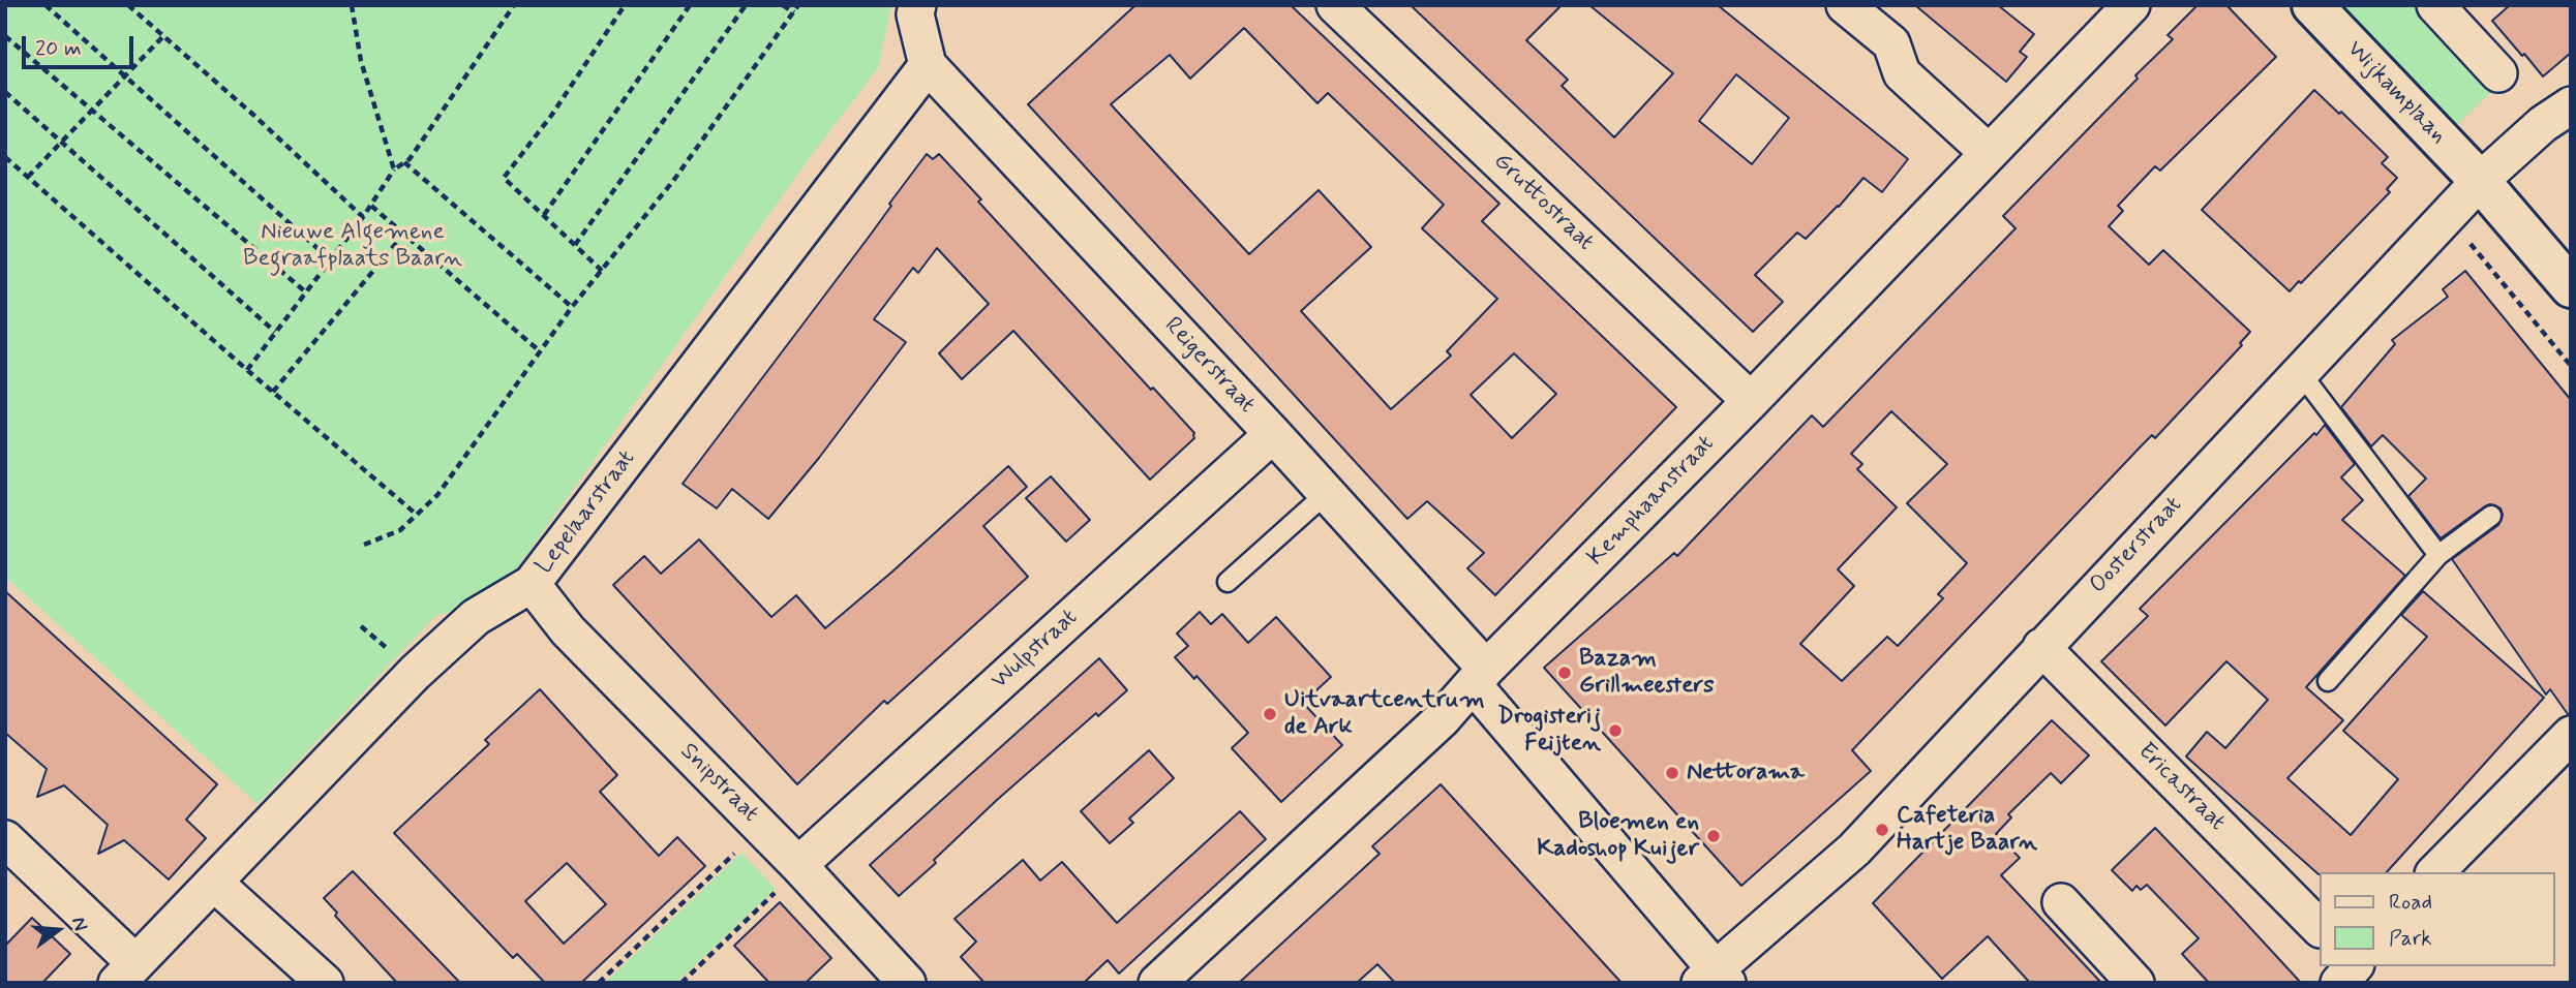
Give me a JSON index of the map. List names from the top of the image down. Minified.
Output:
{"streets":{"street":["Wijkamplaan","Gruttostraat","Reigerstraat","Kemphaanstraat","Lepelaarstraat","Oosterstraat","Wulpstraat","Snipstraat","Ericastraat"]},"crossings":[["Wijkamplaan","Oosterstraat"],["Gruttostraat","Kemphaanstraat"],["Reigerstraat","Kemphaanstraat"],["Reigerstraat","Lepelaarstraat"],["Reigerstraat","Oosterstraat"],["Reigerstraat","Wulpstraat"],["Lepelaarstraat","Snipstraat"],["Oosterstraat","Ericastraat"],["Wulpstraat","Snipstraat"]],"parks":["Nieuwe Algemene Begraafplaats Baarn"],"places":["Bazam Grillmeesters","Uitvaartcentrum de Ark","Drogisterij Feijten","Nettorama","Cafeteria Hartje Baarn","Bloemen en Kadoshop Kuijer"],"legend":["Road","Park"],"scale_bar":"20 m","north":"right"}
